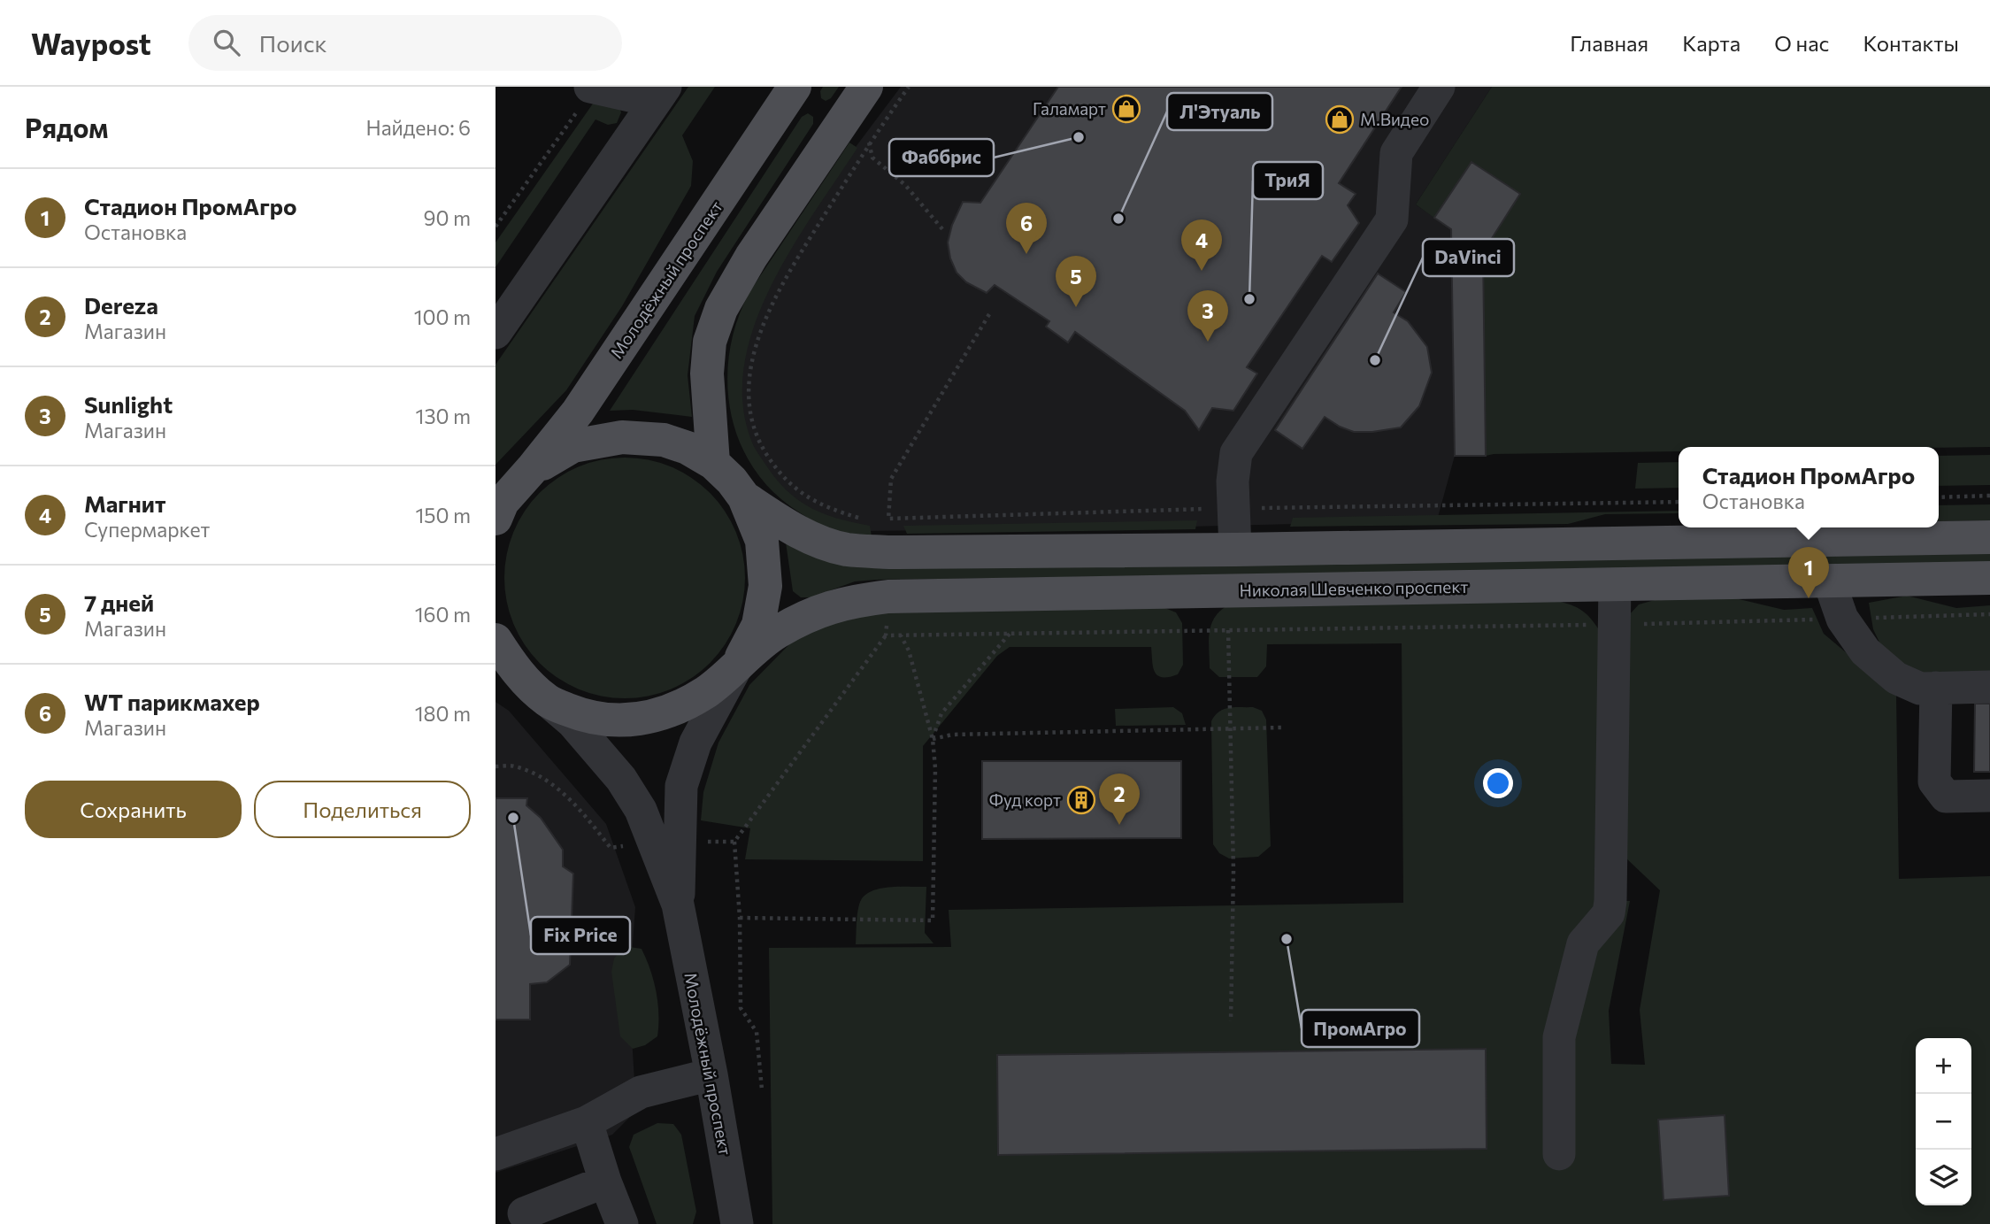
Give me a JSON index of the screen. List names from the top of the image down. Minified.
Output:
{"streets":{"main road":["Молодёжный проспект","Николая Шевченко проспект"]},"crossings":[["Молодёжный проспект","Николая Шевченко проспект"]],"places":{"shop":["Галамарт","М.Видео"],"other":["Фаббрис","Л'Этуаль","ТриЯ","DaVinci","Fix Price","ПромАгро"],"building":["Фуд корт"]},"page":{"header":"Waypost","search":"Поиск","nav":["Главная","Карта","О нас","Контакты"],"heading":["Рядом","Найдено: 6"],"list":[{"mark":"1","name":"Стадион ПромАгро","note":"Остановка","value":"90 m"},{"mark":"2","name":"Dereza","note":"Магазин","value":"100 m"},{"mark":"3","name":"Sunlight","note":"Магазин","value":"130 m"},{"mark":"4","name":"Магнит","note":"Супермаркет","value":"150 m"},{"mark":"5","name":"7 дней","note":"Магазин","value":"160 m"},{"mark":"6","name":"WT парикмахер","note":"Магазин","value":"180 m"}],"pins":["6","4","5","3","1","2"],"popup":["Стадион ПромАгро","Остановка"],"buttons":["Сохранить","Поделиться"],"map_buttons":["+","−"]}}
